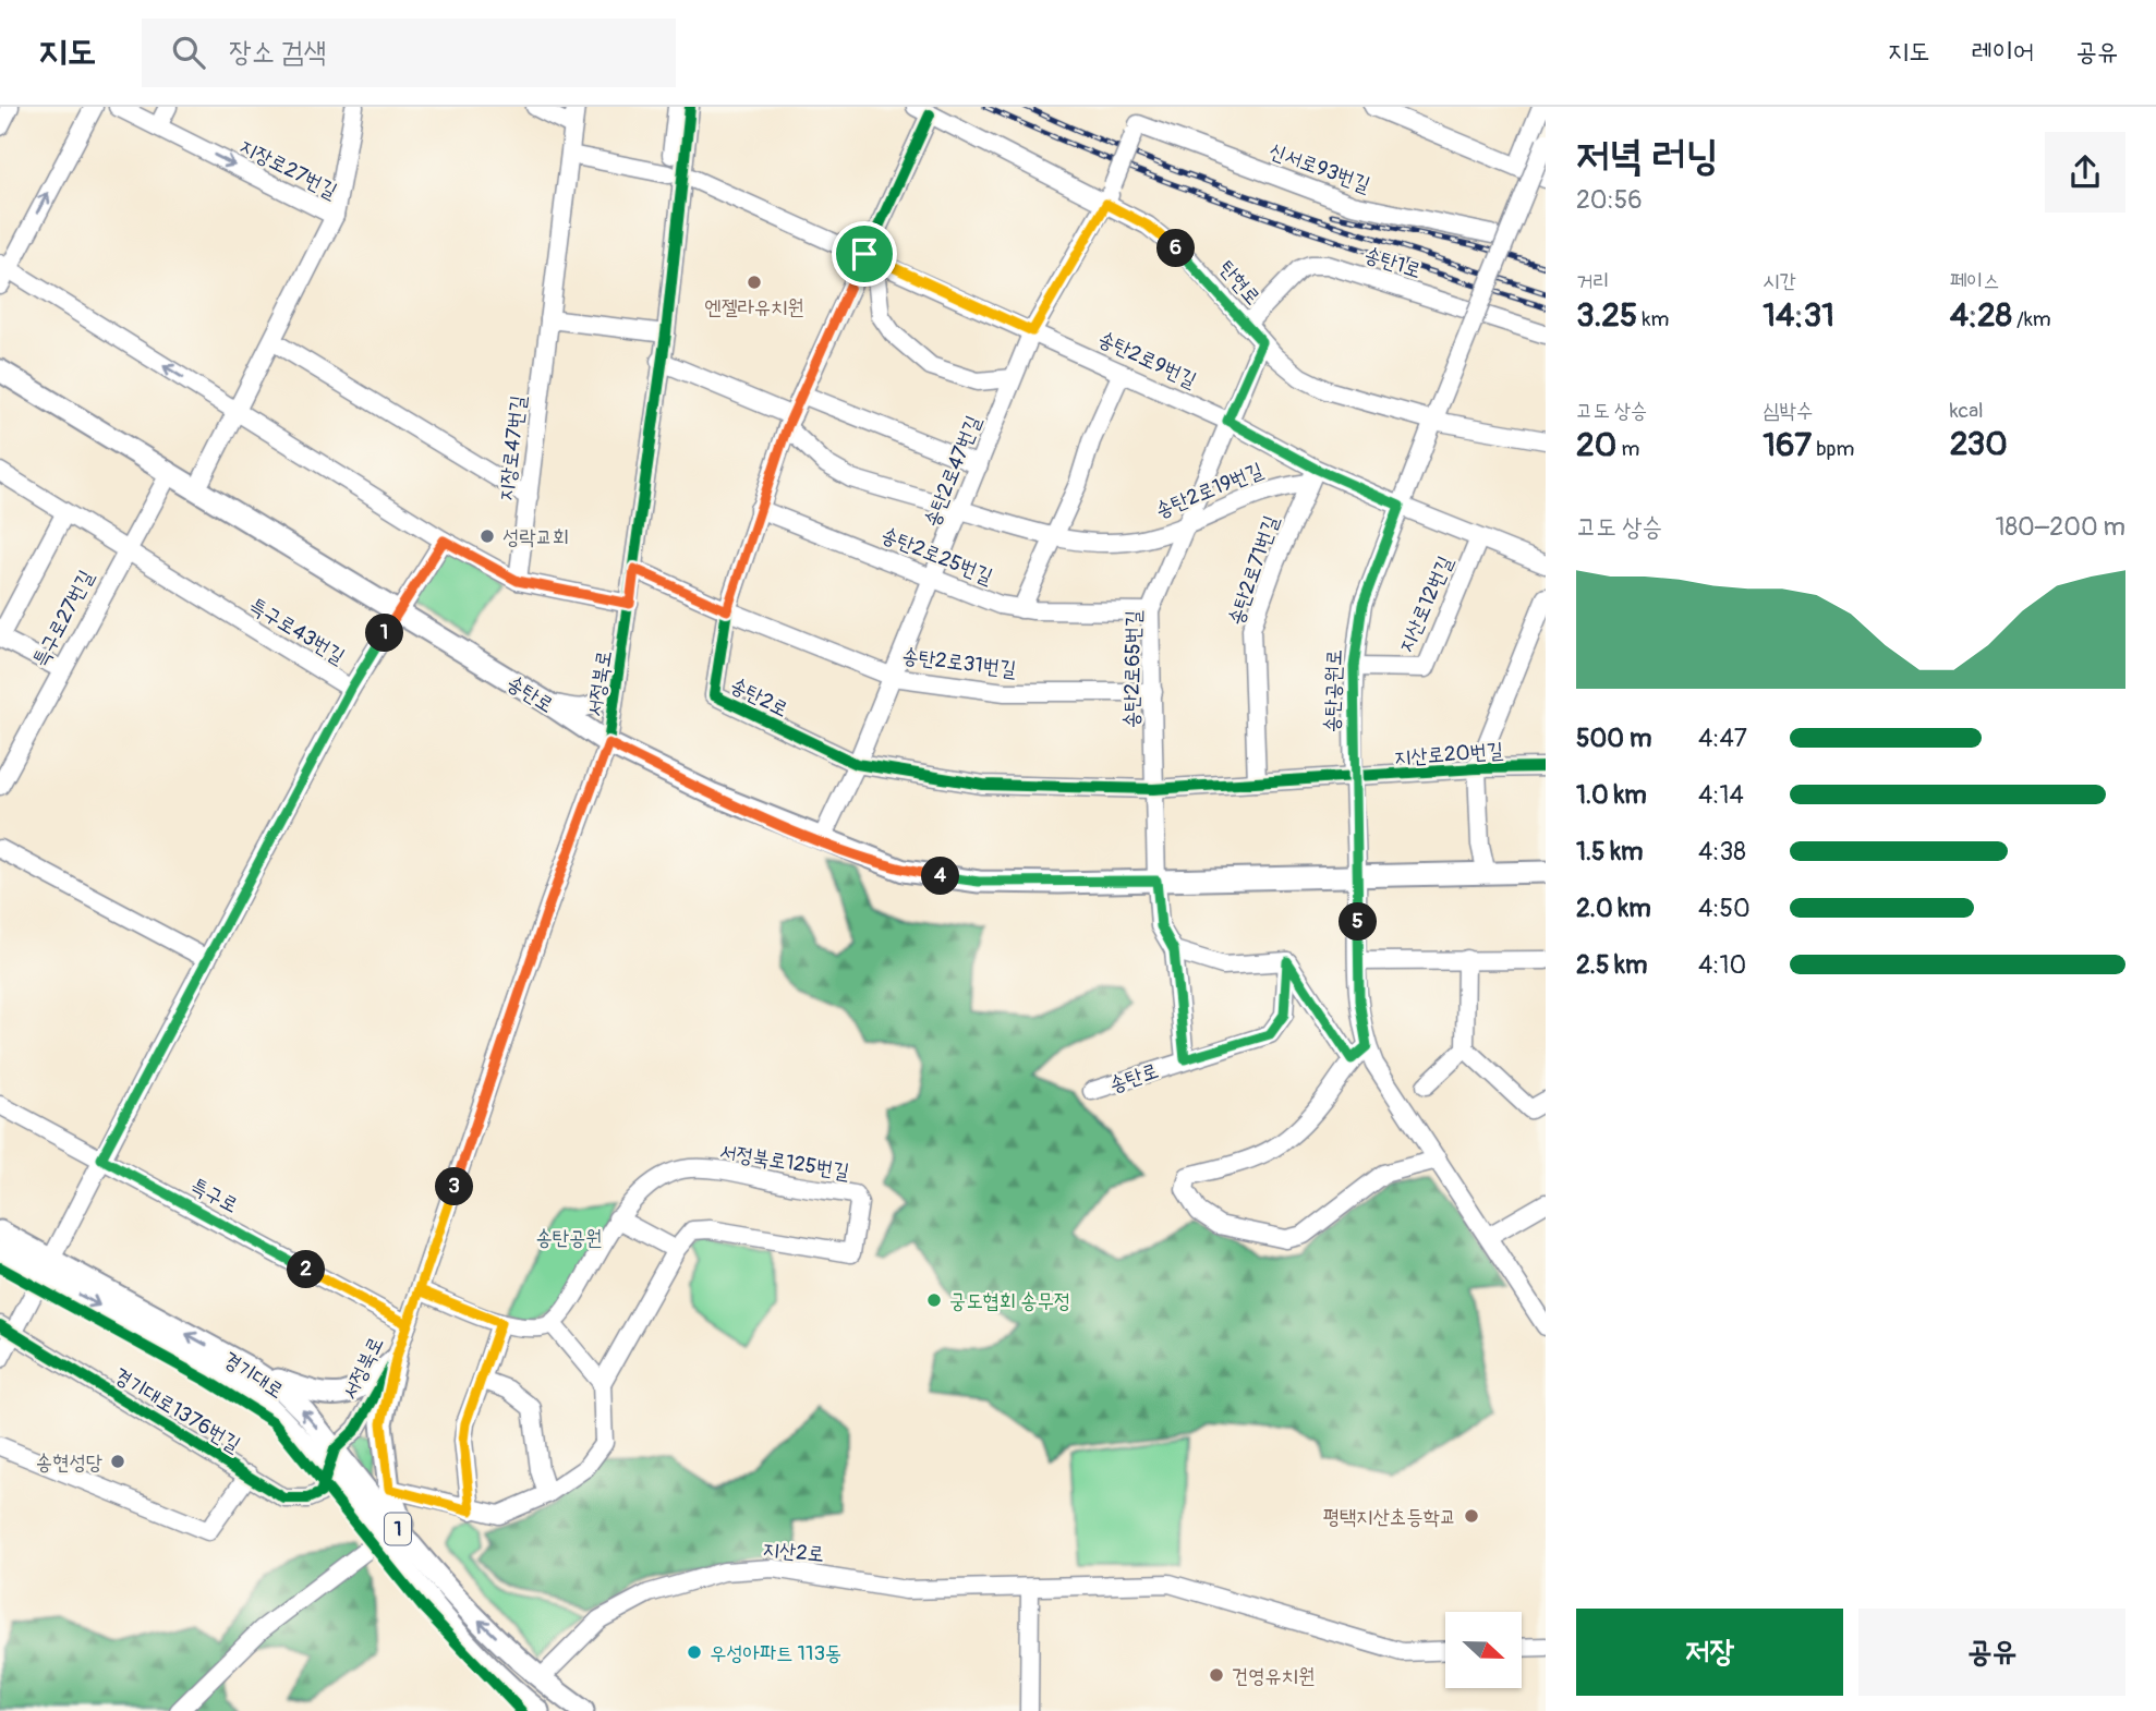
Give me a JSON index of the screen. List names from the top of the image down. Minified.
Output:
{"streets":{"main road":["송탄로","경기대로","1"],"street":["신서로93번길","지장로27번길","송탄1로","탄현로","송탄2로9번길","지장로47번길","송탄2로47번길","송탄2로19번길","송탄2로25번길","송탄2로71번길","지산로12번길","특구로27번길","특구로43번길","송탄2로31번길","송탄2로65번길","서정북로","송탄공원로","송탄2로","지산로20번길","서정북로125번길","특구로","경기대로1376번길","지산2로"]},"crossings":[["신서로93번길","송탄2로47번길"],["지장로27번길","송탄로"],["송탄1로","탄현로"],["탄현로","송탄2로47번길"],["탄현로","송탄2로65번길"],["탄현로","송탄공원로"],["탄현로","송탄2로"],["송탄2로9번길","송탄2로47번길"],["송탄2로9번길","송탄2로19번길"],["송탄2로9번길","송탄2로71번길"],["송탄2로9번길","지산로12번길"],["송탄2로9번길","송탄2로65번길"],["송탄2로9번길","송탄공원로"],["송탄2로9번길","송탄2로"],["송탄2로47번길","송탄2로19번길"],["송탄2로47번길","송탄2로25번길"],["송탄2로47번길","송탄2로31번길"],["송탄2로47번길","송탄2로"],["송탄2로19번길","송탄2로71번길"],["송탄2로19번길","송탄2로65번길"],["송탄2로19번길","송탄2로"],["송탄2로25번길","송탄2로65번길"],["송탄2로25번길","송탄2로"],["송탄2로71번길","송탄2로"],["지산로12번길","송탄공원로"],["특구로27번길","특구로43번길"],["특구로27번길","송탄로"],["특구로43번길","특구로"],["특구로43번길","경기대로"],["특구로43번길","경기대로1376번길"],["송탄2로31번길","송탄2로65번길"],["송탄2로31번길","송탄2로"],["송탄2로65번길","송탄2로"],["서정북로","송탄로"],["서정북로","특구로"],["서정북로","경기대로"],["서정북로","경기대로1376번길"],["송탄공원로","송탄로"],["송탄공원로","송탄2로"],["송탄공원로","지산로20번길"],["송탄2로","지산로20번길"],["경기대로","경기대로1376번길"],["경기대로","지산2로"]],"one_way":["지장로27번길"],"parks":["송탄공원"],"places":["엔젤라유치원","성락교회","궁도협회 송무정","송현성당","평택지산초등학교","우성아파트 113동","건영유치원"],"north":"right","page":{"header":"지도","search":"장소 검색","nav":["지도","레이어","공유"],"heading":["저녁 러닝","20:56"],"pins":["6","1","4","5","3","2"],"stats":[["거리","3.25 km"],["시간","14:31"],["페이스","4:28 /km"],["고도 상승","20 m"],["심박수","167 bpm"],["kcal","230"]],"chart":["고도 상승","180–200 m"],"list":[{"name":"500 m","note":"4:47"},{"name":"1.0 km","note":"4:14"},{"name":"1.5 km","note":"4:38"},{"name":"2.0 km","note":"4:50"},{"name":"2.5 km","note":"4:10"}],"buttons":["저장","공유"]}}
